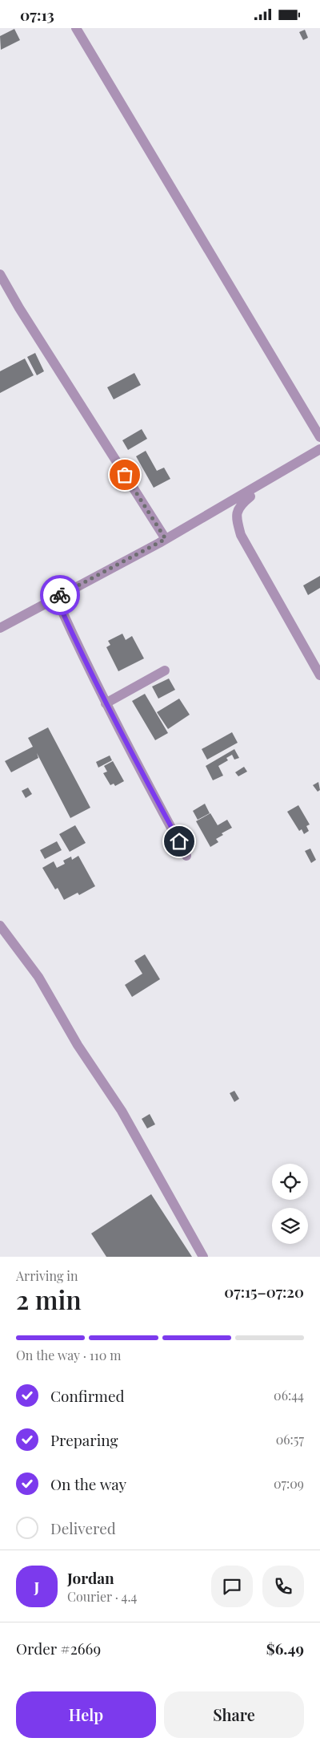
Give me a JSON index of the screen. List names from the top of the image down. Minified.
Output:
{"page":{"status":"07:13","heading":["2 min","Arriving in","07:15–07:20"],"panel":["Jordan","Courier · 4.4","Order #2669","$6.49"],"bar":"On the way · 110 m","list":[["Confirmed","06:44"],["Preparing","06:57"],["On the way","07:09"],"Delivered"],"round":"J","buttons":["Help","Share"]}}
